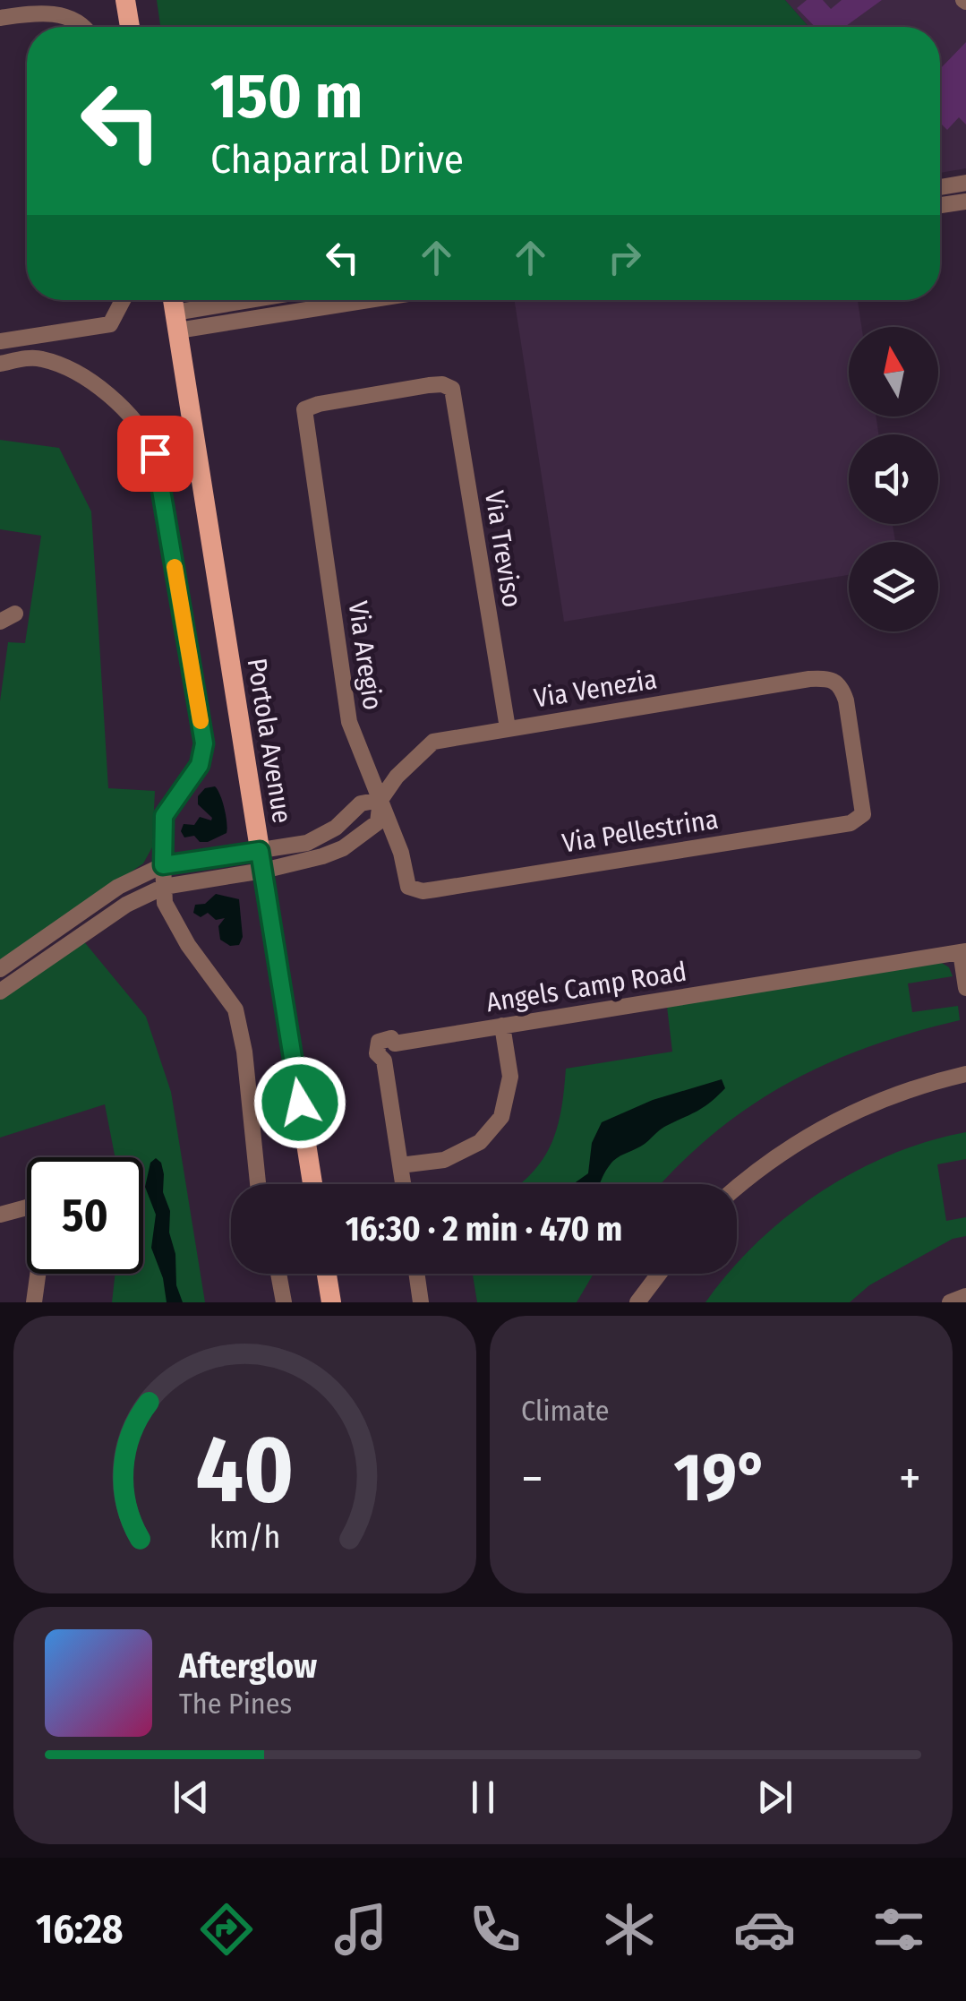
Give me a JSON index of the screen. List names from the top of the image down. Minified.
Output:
{"streets":{"main road":["Portola Avenue"],"street":["Via Treviso","Via Aregio","Via Venezia","Via Pellestrina","Angels Camp Road"]},"crossings":[["Via Treviso","Via Aregio"],["Via Treviso","Via Venezia"],["Via Aregio","Via Venezia"],["Via Aregio","Via Pellestrina"],["Via Venezia","Portola Avenue"],["Via Venezia","Via Pellestrina"]],"north":"top","page":{"turn":["150 m","Chaparral Drive"],"limit":"50","trip":"16:30 · 2 min · 470 m","tile":"Climate","heat":["−","19°","+"],"song":["Afterglow","The Pines"],"tabs":"16:28","gauge":["40","km/h"]}}
